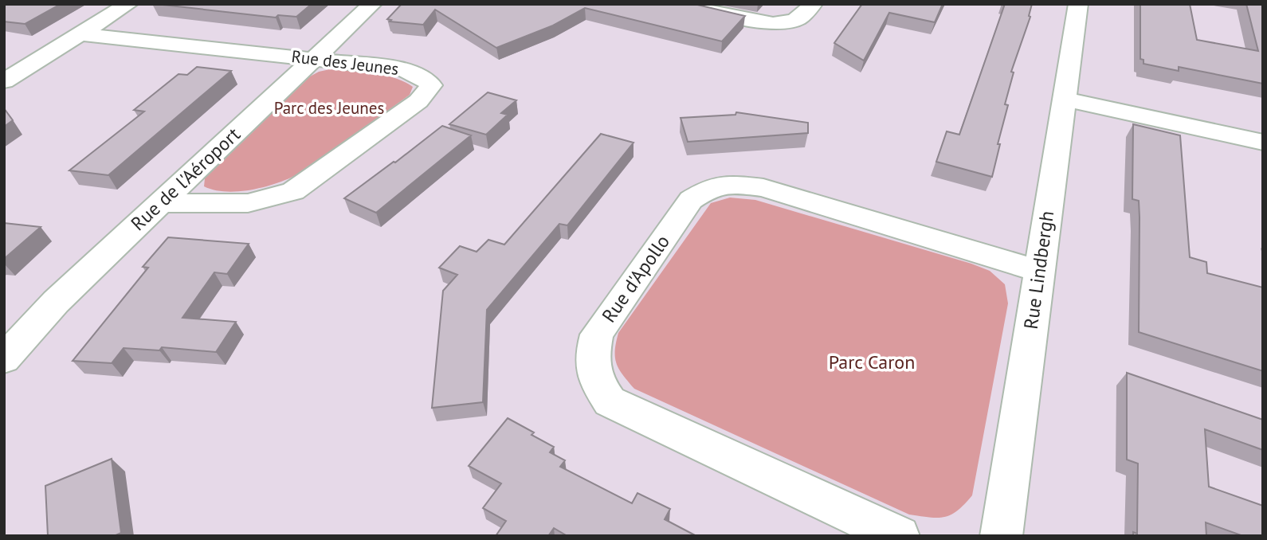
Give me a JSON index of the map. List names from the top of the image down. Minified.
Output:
{"streets":{"street":["Rue des Jeunes","Rue de l'Aéroport","Rue Lindbergh","Rue d'Apollo"]},"crossings":[["Rue des Jeunes","Rue de l'Aéroport"],["Rue Lindbergh","Rue d'Apollo"]],"parks":["Parc des Jeunes","Parc Caron"]}
